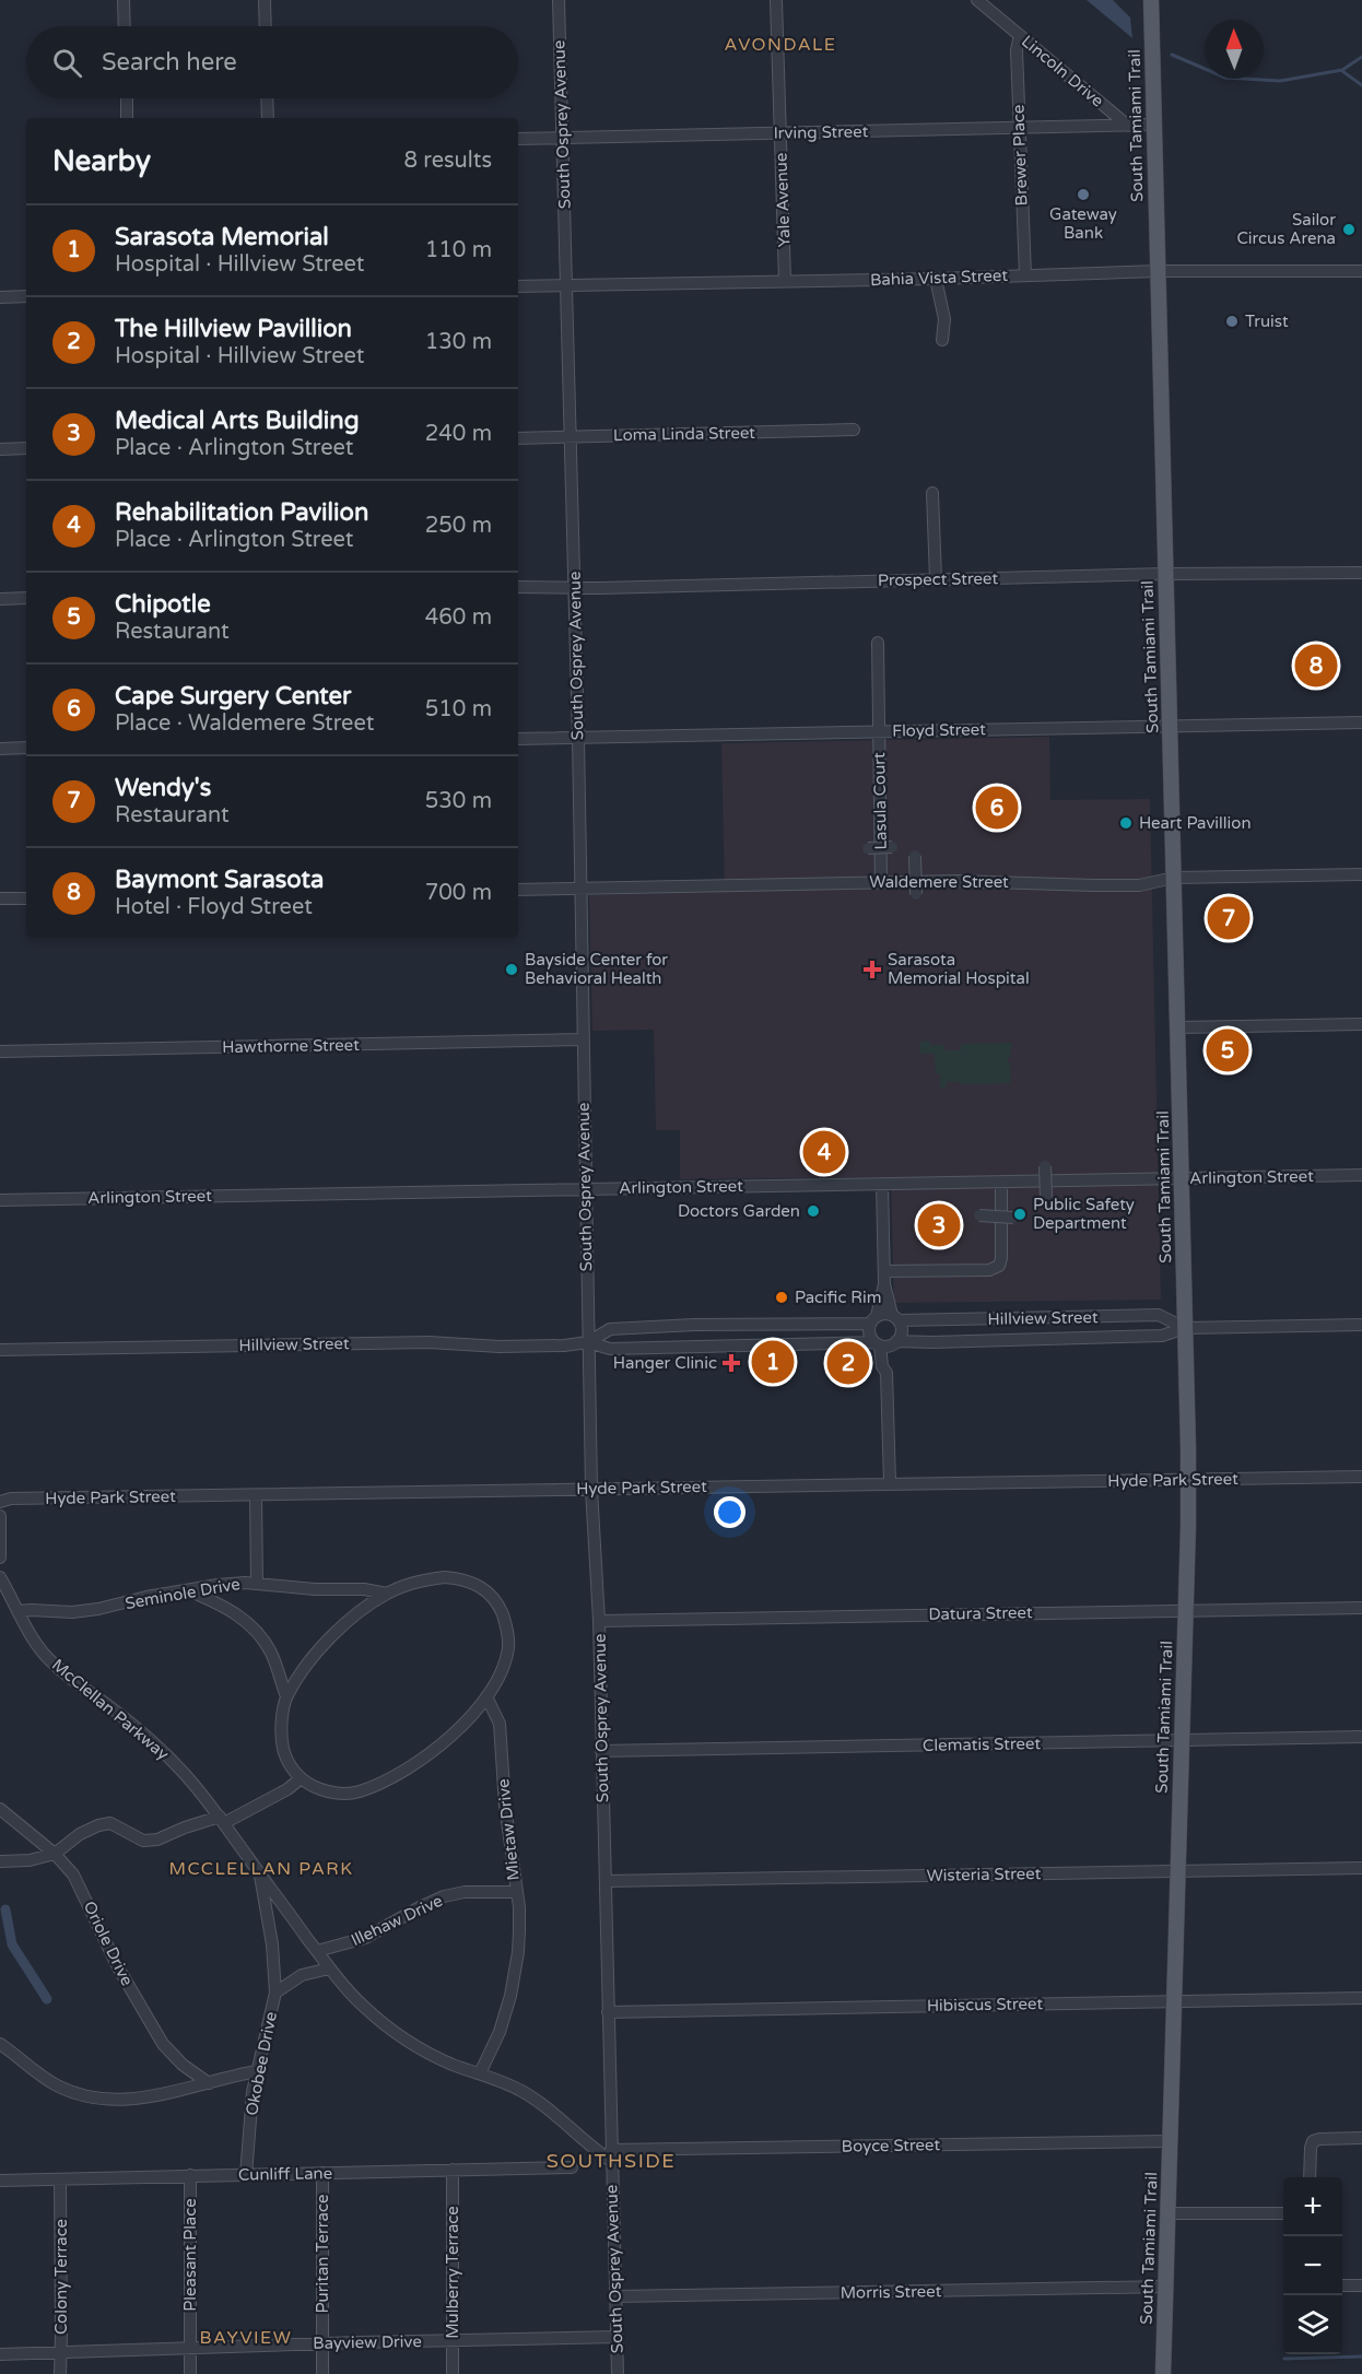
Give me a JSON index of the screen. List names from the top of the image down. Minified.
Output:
{"streets":{"main road":["South Tamiami Trail"],"street":["Lincoln Drive","South Osprey Avenue","Irving Street","Brewer Place","Yale Avenue","Bahia Vista Street","Loma Linda Street","Prospect Street","Floyd Street","Lasula Court","Waldemere Street","Hawthorne Street","Arlington Street","Hillview Street","Hyde Park Street","Seminole Drive","Datura Street","McClellan Parkway","Clematis Street","Mietaw Drive","Wisteria Street","Illehaw Drive","Oriole Drive","Hibiscus Street","Okobee Drive","Boyce Street","Cunliff Lane","Puritan Terrace","Pleasant Place","Mulberry Terrace","Colony Terrace","Morris Street","Bayview Drive"]},"crossings":[["Lincoln Drive","Irving Street"],["Lincoln Drive","Brewer Place"],["South Osprey Avenue","Irving Street"],["South Osprey Avenue","Bahia Vista Street"],["South Osprey Avenue","Loma Linda Street"],["South Osprey Avenue","Prospect Street"],["South Osprey Avenue","Floyd Street"],["South Osprey Avenue","Waldemere Street"],["South Osprey Avenue","Hawthorne Street"],["South Osprey Avenue","Arlington Street"],["South Osprey Avenue","Hillview Street"],["South Osprey Avenue","Hyde Park Street"],["South Osprey Avenue","Datura Street"],["South Osprey Avenue","McClellan Parkway"],["South Osprey Avenue","Clematis Street"],["South Osprey Avenue","Wisteria Street"],["South Osprey Avenue","Hibiscus Street"],["South Osprey Avenue","Boyce Street"],["South Osprey Avenue","Morris Street"],["South Osprey Avenue","Bayview Drive"],["South Tamiami Trail","Bahia Vista Street"],["South Tamiami Trail","Prospect Street"],["South Tamiami Trail","Floyd Street"],["South Tamiami Trail","Waldemere Street"],["South Tamiami Trail","Arlington Street"],["South Tamiami Trail","Hillview Street"],["South Tamiami Trail","Hyde Park Street"],["South Tamiami Trail","Datura Street"],["South Tamiami Trail","Clematis Street"],["South Tamiami Trail","Wisteria Street"],["South Tamiami Trail","Hibiscus Street"],["South Tamiami Trail","Boyce Street"],["South Tamiami Trail","Morris Street"],["Irving Street","Brewer Place"],["Irving Street","Yale Avenue"],["Brewer Place","Bahia Vista Street"],["Yale Avenue","Bahia Vista Street"],["Floyd Street","Lasula Court"],["Lasula Court","Waldemere Street"],["Seminole Drive","McClellan Parkway"],["Seminole Drive","Mietaw Drive"],["McClellan Parkway","Mietaw Drive"],["McClellan Parkway","Illehaw Drive"],["McClellan Parkway","Okobee Drive"],["McClellan Parkway","Boyce Street"],["Mietaw Drive","Illehaw Drive"],["Okobee Drive","Cunliff Lane"],["Cunliff Lane","Puritan Terrace"],["Cunliff Lane","Pleasant Place"],["Cunliff Lane","Mulberry Terrace"],["Cunliff Lane","Colony Terrace"],["Puritan Terrace","Bayview Drive"],["Pleasant Place","Bayview Drive"],["Mulberry Terrace","Bayview Drive"],["Colony Terrace","Bayview Drive"]],"districts":["AVONDALE","MCCLELLAN PARK","SOUTHSIDE","BAYVIEW"],"places":{"other":["Gateway Bank","Sailor Circus Arena","Truist","Heart Pavillion","Bayside Center for Behavioral Health","Doctors Garden","Public Safety Department","Pacific Rim"],"health":["Sarasota Memorial Hospital","Hanger Clinic"]},"north":"top","page":{"search":"Search here","heading":["Nearby","8 results"],"list":[{"mark":"1","name":"Sarasota Memorial","note":"Hospital · Hillview Street","value":"110 m"},{"mark":"2","name":"The Hillview Pavillion","note":"Hospital · Hillview Street","value":"130 m"},{"mark":"3","name":"Medical Arts Building","note":"Place · Arlington Street","value":"240 m"},{"mark":"4","name":"Rehabilitation Pavilion","note":"Place · Arlington Street","value":"250 m"},{"mark":"5","name":"Chipotle","note":"Restaurant","value":"460 m"},{"mark":"6","name":"Cape Surgery Center","note":"Place · Waldemere Street","value":"510 m"},{"mark":"7","name":"Wendy's","note":"Restaurant","value":"530 m"},{"mark":"8","name":"Baymont Sarasota","note":"Hotel · Floyd Street","value":"700 m"}],"pins":["8","6","7","5","4","3","1","2"],"map_buttons":["+","−"]}}
